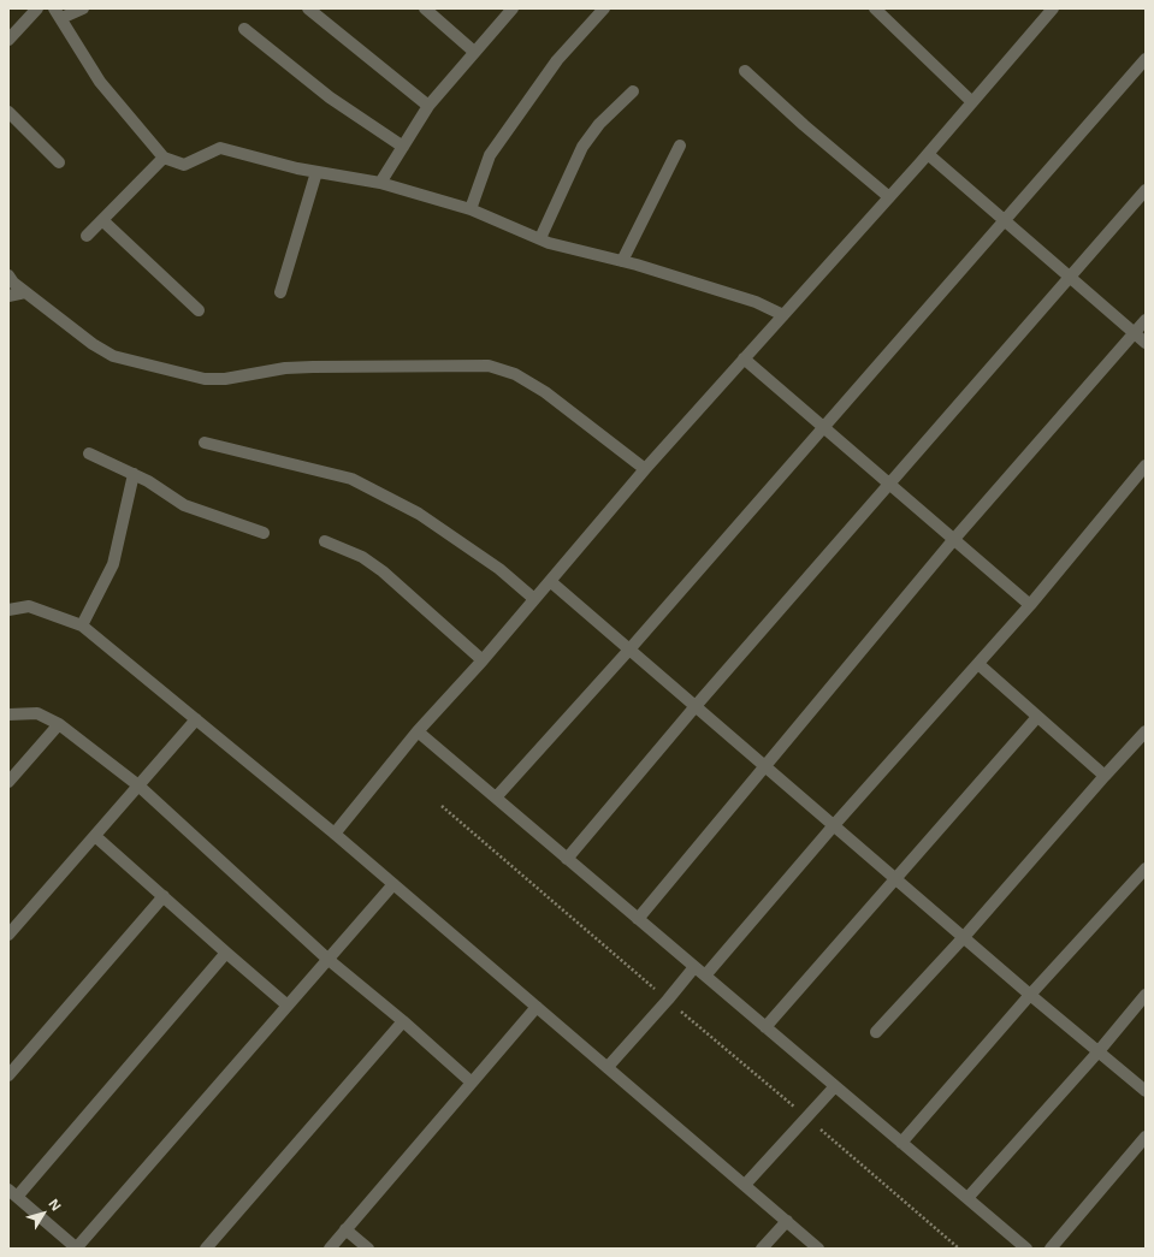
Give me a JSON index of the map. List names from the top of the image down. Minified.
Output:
{"north":"top right"}
